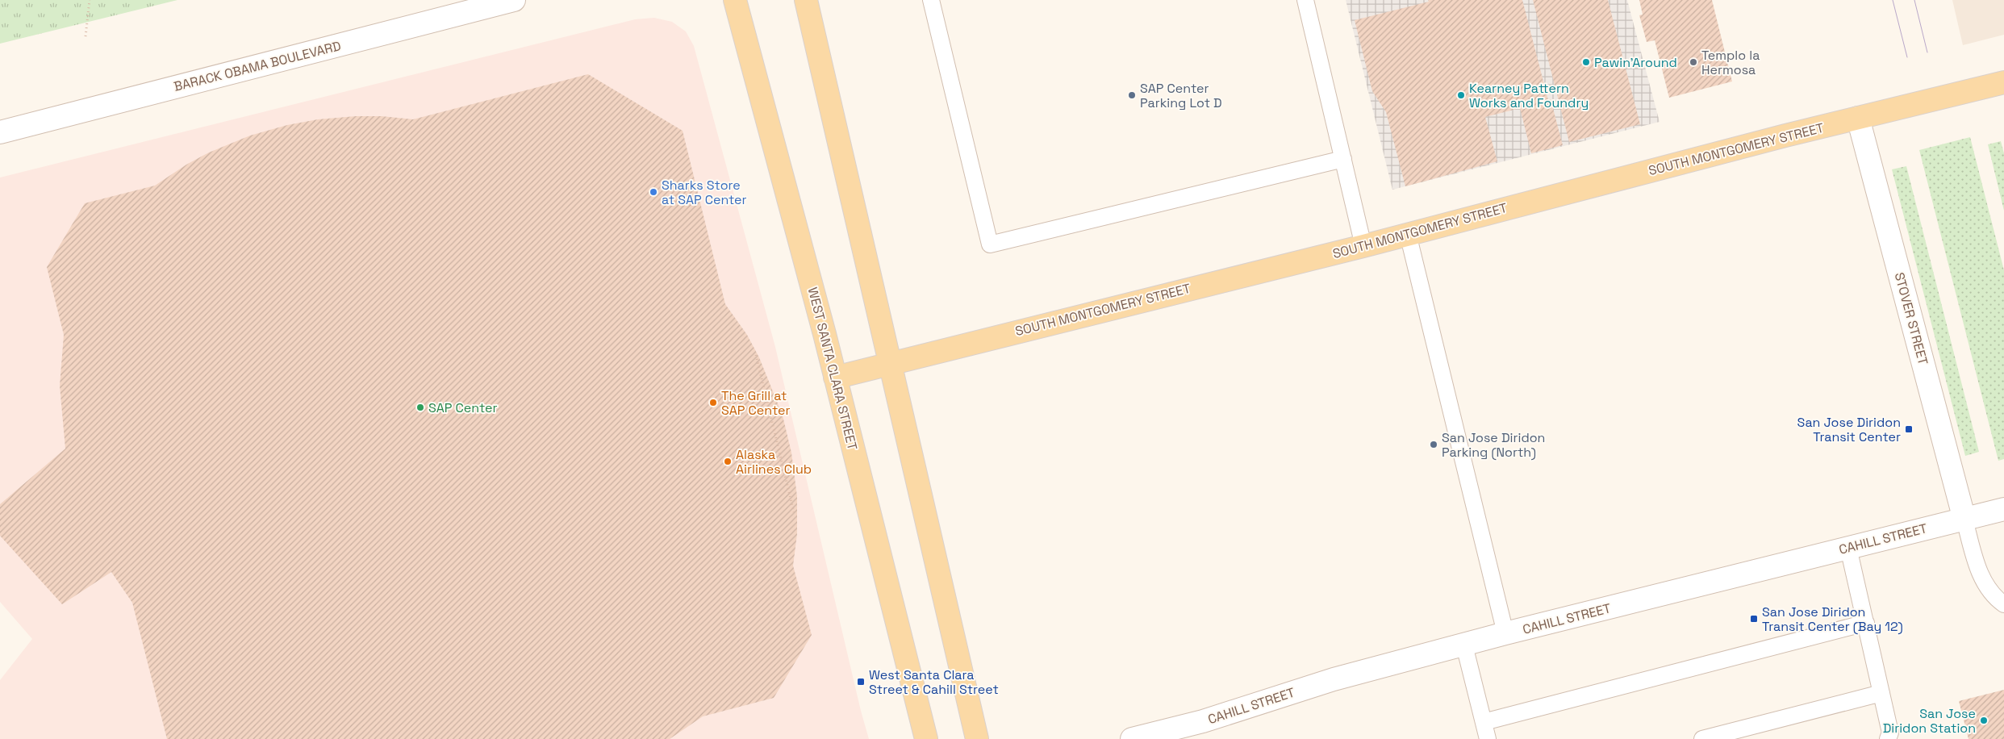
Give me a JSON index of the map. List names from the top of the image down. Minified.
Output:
{"streets":{"main road":["SOUTH MONTGOMERY STREET","WEST SANTA CLARA STREET"],"street":["BARACK OBAMA BOULEVARD","STOVER STREET","CAHILL STREET"]},"crossings":[["SOUTH MONTGOMERY STREET","STOVER STREET"],["SOUTH MONTGOMERY STREET","WEST SANTA CLARA STREET"],["STOVER STREET","CAHILL STREET"]],"places":{"other":["Pawin’Around","Templo la Hermosa","SAP Center Parking Lot D","Kearney Pattern Works and Foundry","Sharks Store at SAP Center","The Grill at SAP Center","SAP Center","San Jose Diridon Parking (North)","Alaska Airlines Club","San Jose Diridon Station"],"transit":["San Jose Diridon Transit Center","San Jose Diridon Transit Center (Bay 12)","West Santa Clara Street & Cahill Street"]}}
